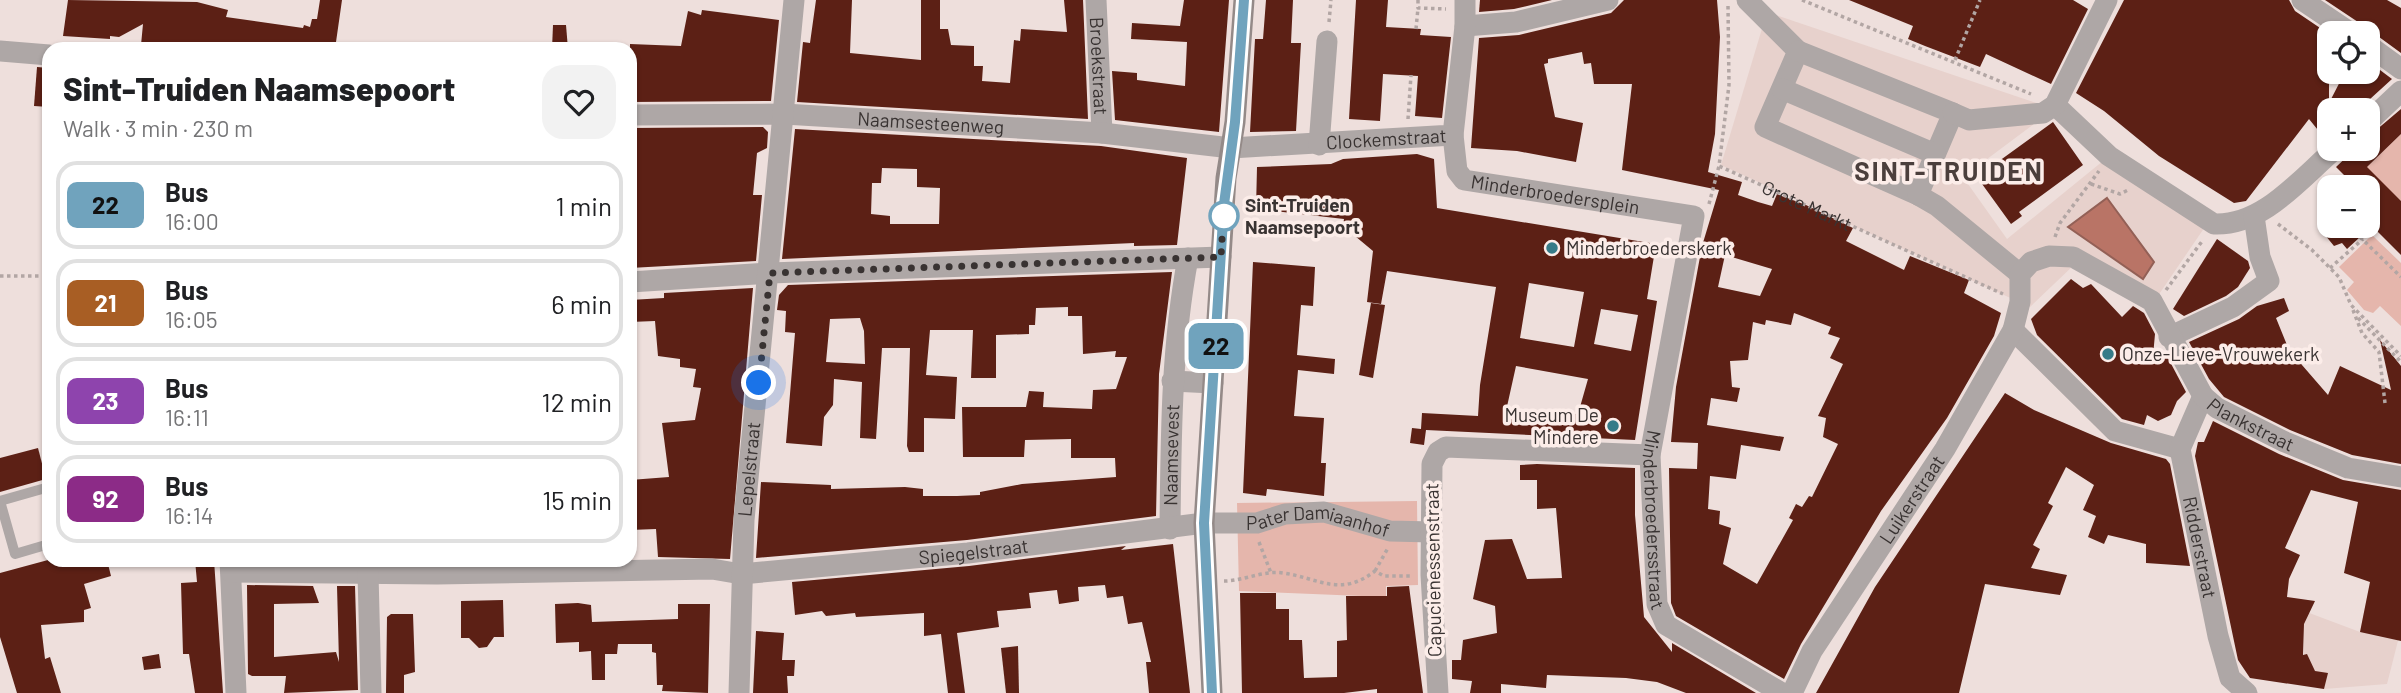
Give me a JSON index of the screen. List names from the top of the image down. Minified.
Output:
{"streets":{"street":["Broekstraat","Naamsesteenweg","Clockemstraat","Minderbroedersplein","Plankstraat","Naamsevest","Lepelstraat","Luikerstraat","Minderbroedersstraat","Pater Damiaanhof","Ridderstraat","Spiegelstraat","Capucienessenstraat"],"path":["Grote Markt"]},"crossings":[["Broekstraat","Naamsesteenweg"],["Naamsesteenweg","Clockemstraat"],["Naamsesteenweg","Naamsevest"],["Naamsesteenweg","Lepelstraat"],["Clockemstraat","Minderbroedersplein"],["Clockemstraat","Naamsevest"],["Minderbroedersplein","Minderbroedersstraat"],["Grote Markt","Luikerstraat"],["Naamsevest","Pater Damiaanhof"],["Naamsevest","Spiegelstraat"],["Lepelstraat","Spiegelstraat"],["Minderbroedersstraat","Capucienessenstraat"],["Pater Damiaanhof","Spiegelstraat"],["Pater Damiaanhof","Capucienessenstraat"]],"districts":["SINT-TRUIDEN"],"places":["Sint-Truiden Naamsepoort","Minderbroederskerk","Onze-Lieve-Vrouwekerk","Museum De Mindere"],"lines":["bus line 22"],"page":{"on_map":"22","map_buttons":["+","−"],"heading":["Sint-Truiden Naamsepoort","Walk · 3 min · 230 m"],"list":[{"mark":"22","name":"Bus","note":"16:00","value":"1 min"},{"mark":"21","name":"Bus","note":"16:05","value":"6 min"},{"mark":"23","name":"Bus","note":"16:11","value":"12 min"},{"mark":"92","name":"Bus","note":"16:14","value":"15 min"}]}}
